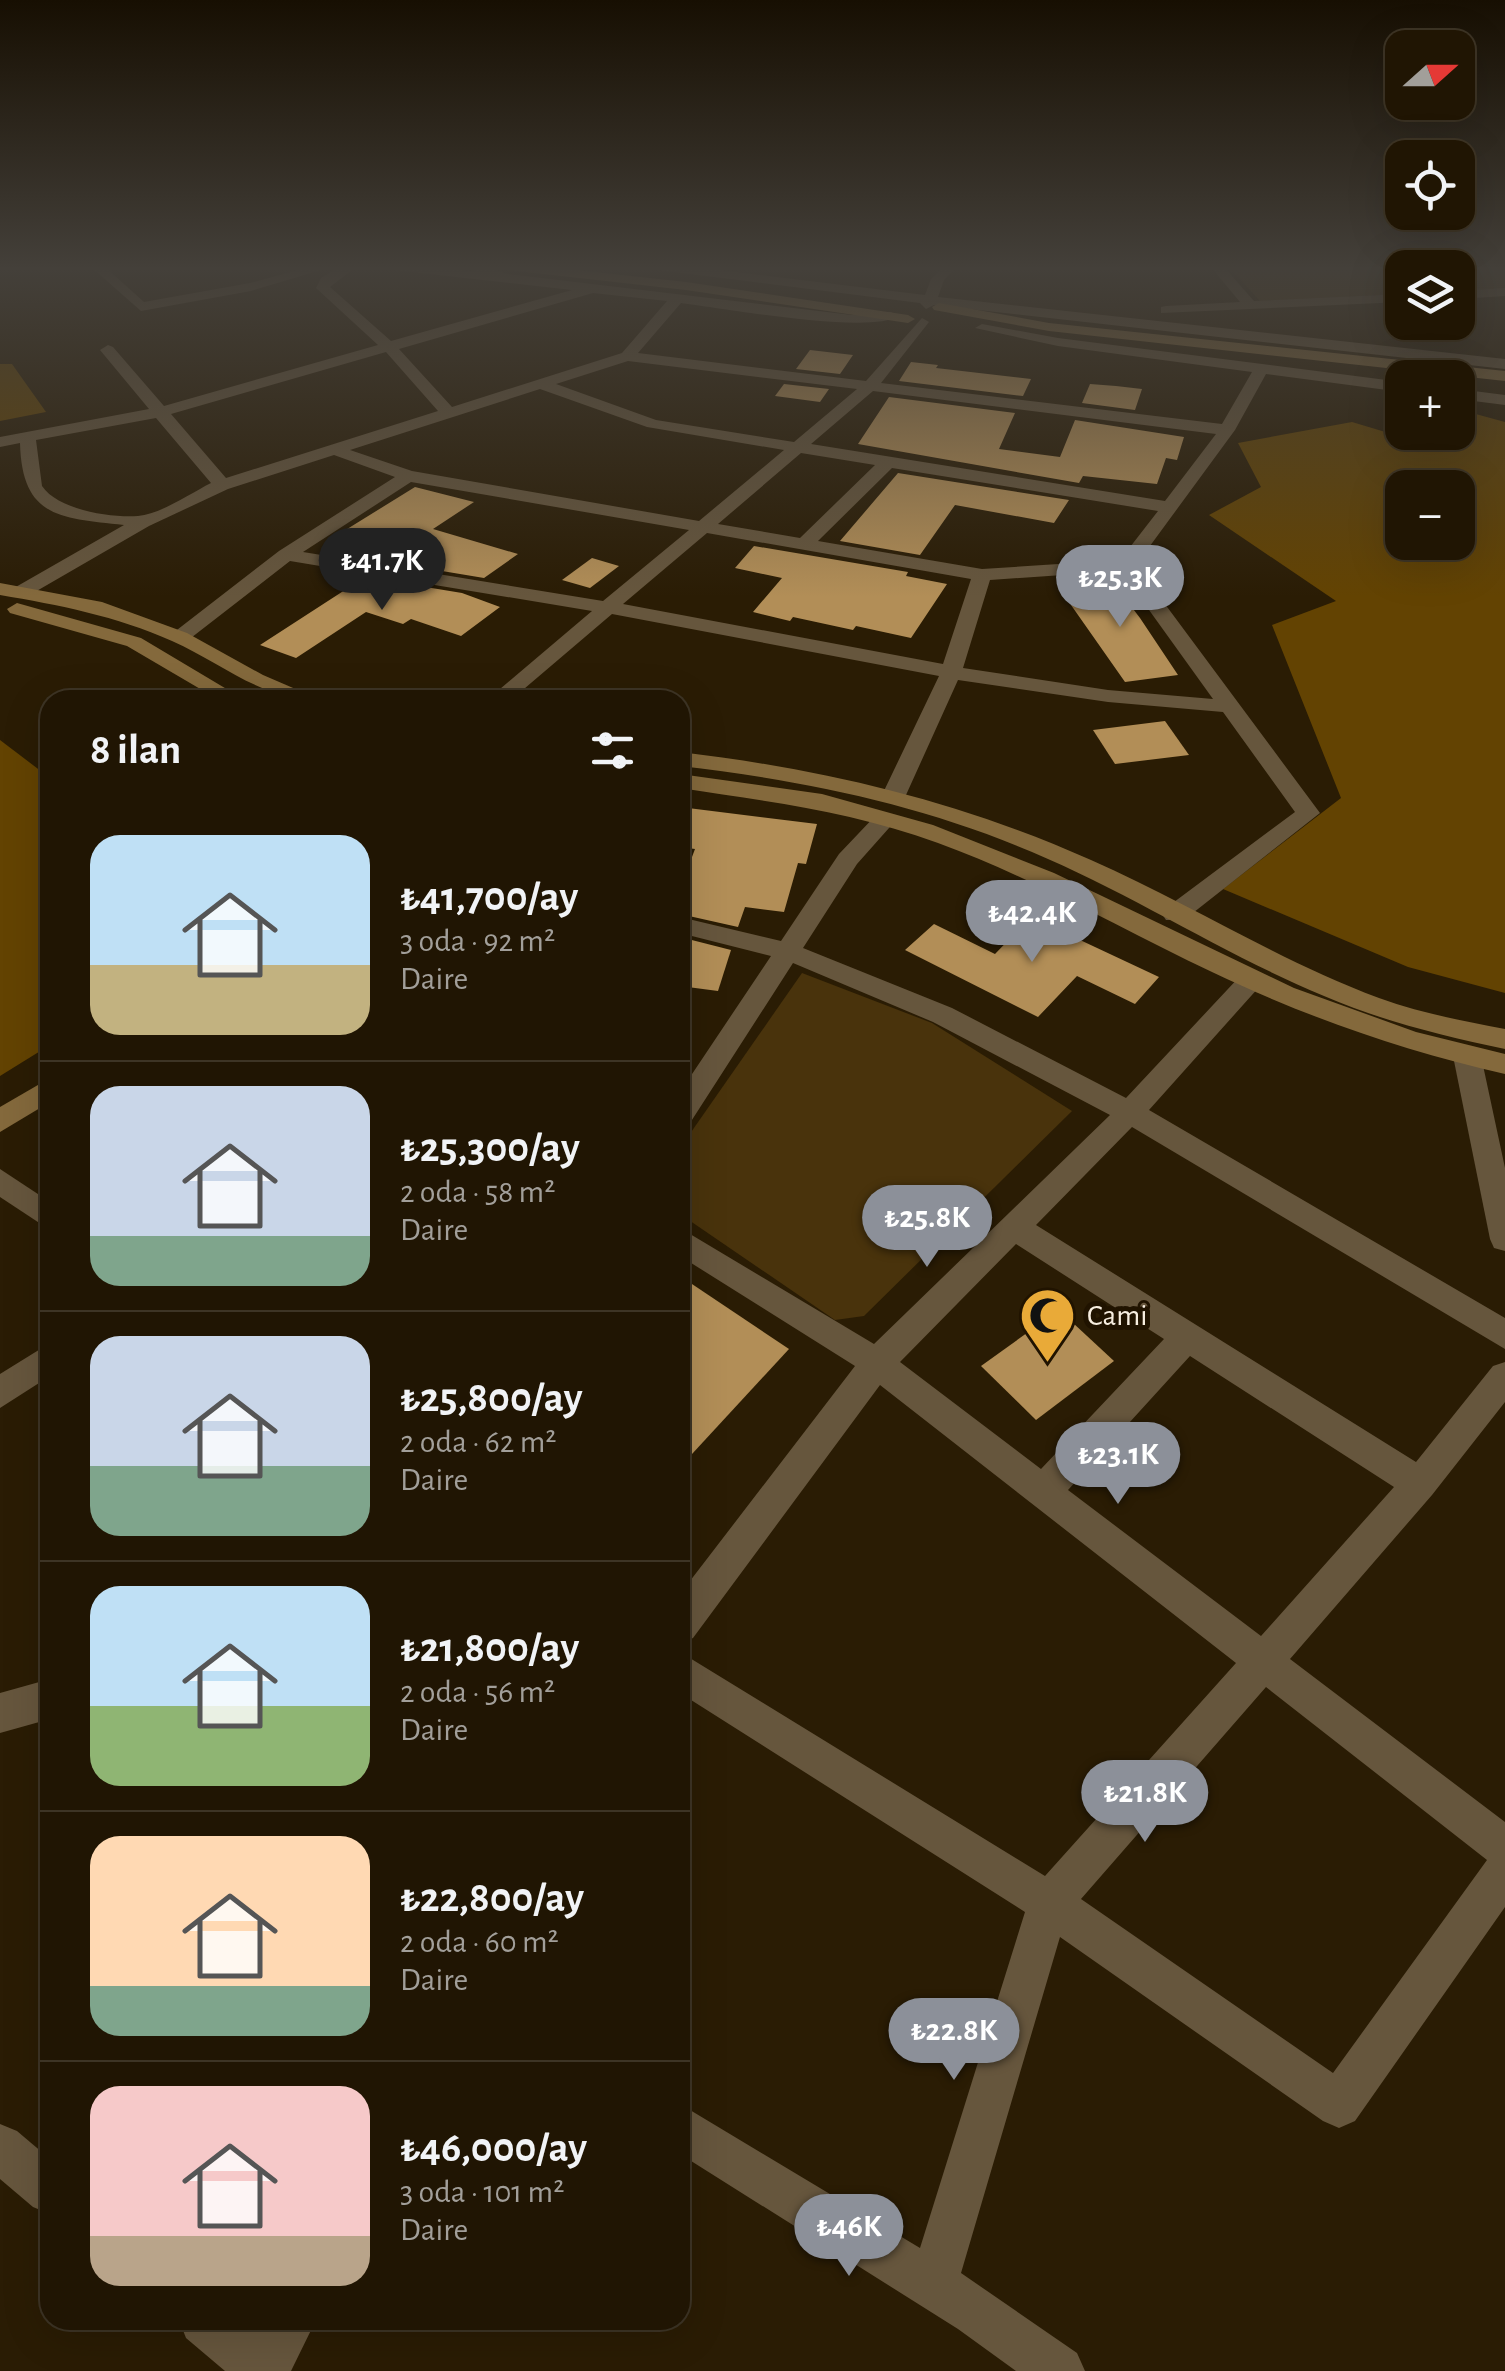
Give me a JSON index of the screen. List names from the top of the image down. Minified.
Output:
{"places":{"mosque":["Cami"]},"north":"right","page":{"map_buttons":["+","−"],"price":["₺41.7K","₺25.3K","₺42.4K","₺25.8K","₺23.1K","₺21.8K","₺22.8K","₺46K"],"heading":"8 ilan","list":[{"name":"₺41,700/ay","note":"3 oda · 92 m² · Daire"},{"name":"₺25,300/ay","note":"2 oda · 58 m² · Daire"},{"name":"₺25,800/ay","note":"2 oda · 62 m² · Daire"},{"name":"₺21,800/ay","note":"2 oda · 56 m² · Daire"},{"name":"₺22,800/ay","note":"2 oda · 60 m² · Daire"},{"name":"₺46,000/ay","note":"3 oda · 101 m² · Daire"}]}}
